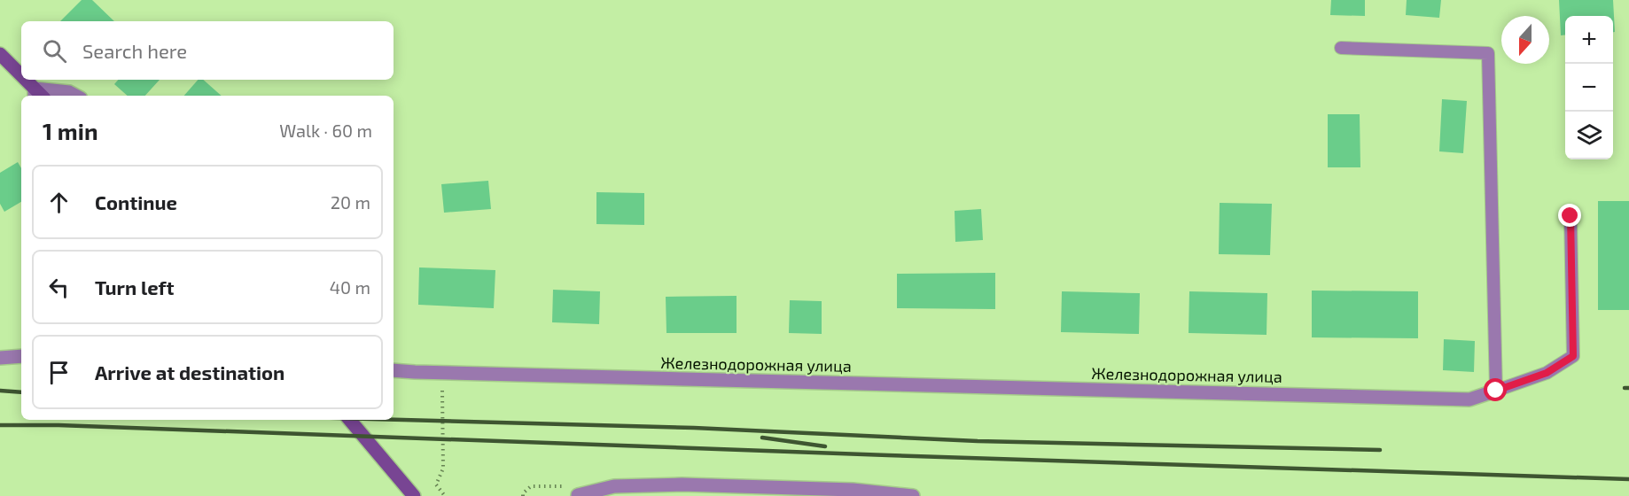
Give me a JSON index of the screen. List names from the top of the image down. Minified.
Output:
{"streets":{"street":["Железнодорожная улица"]},"north":"bottom","page":{"map_buttons":["+","−"],"search":"Search here","heading":["1 min","Walk · 60 m"],"list":[["Continue","20 m"],["Turn left","40 m"],"Arrive at destination"]}}
